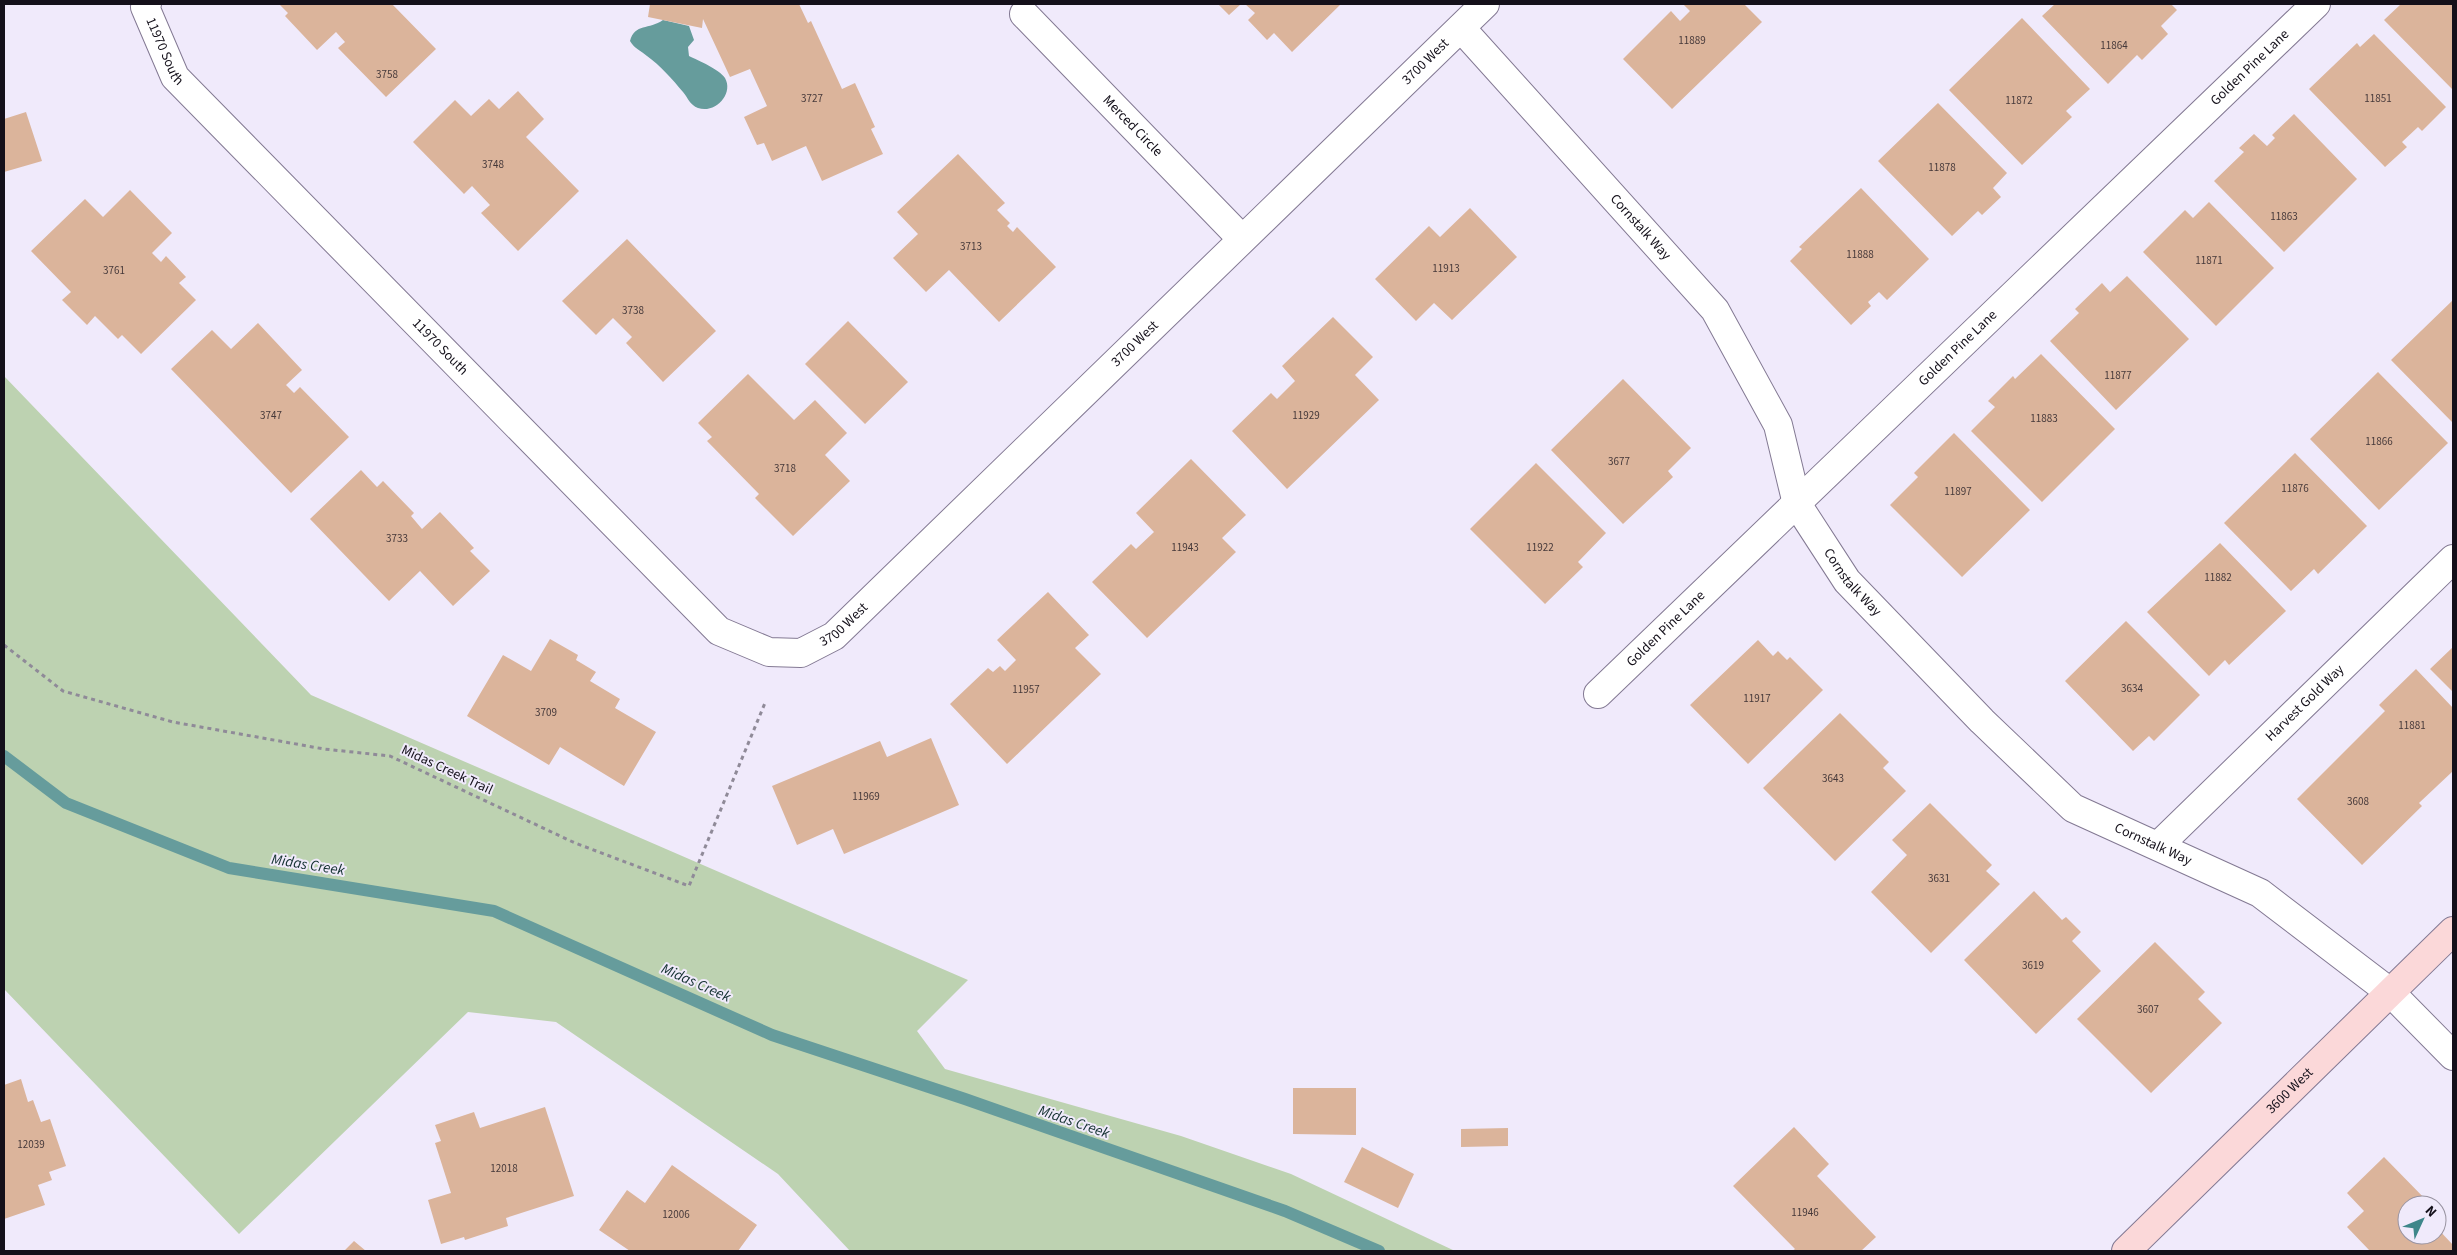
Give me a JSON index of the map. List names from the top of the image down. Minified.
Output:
{"streets":{"main road":["3600 West"],"street":["11970 South","3700 West","Golden Pine Lane","Merced Circle","Cornstalk Way","Harvest Gold Way"],"path":["Midas Creek Trail"]},"crossings":[["11970 South","3700 West"],["3700 West","Merced Circle"],["3700 West","Cornstalk Way"],["Golden Pine Lane","Cornstalk Way"],["Cornstalk Way","Harvest Gold Way"],["Cornstalk Way","3600 West"]],"water":["Midas Creek"],"house_numbers":["11889","11864","3758","3727","11851","11872","3748","11878","11863","3713","11888","11871","11913","3761","3738","11877","3747","11929","11883","11866","3677","3718","11876","11897","3733","11943","11922","11882","3634","11957","11917","3709","11881","3643","11969","3608","3631","3619","3607","12039","12018","11946","12006"],"north":"top right"}
